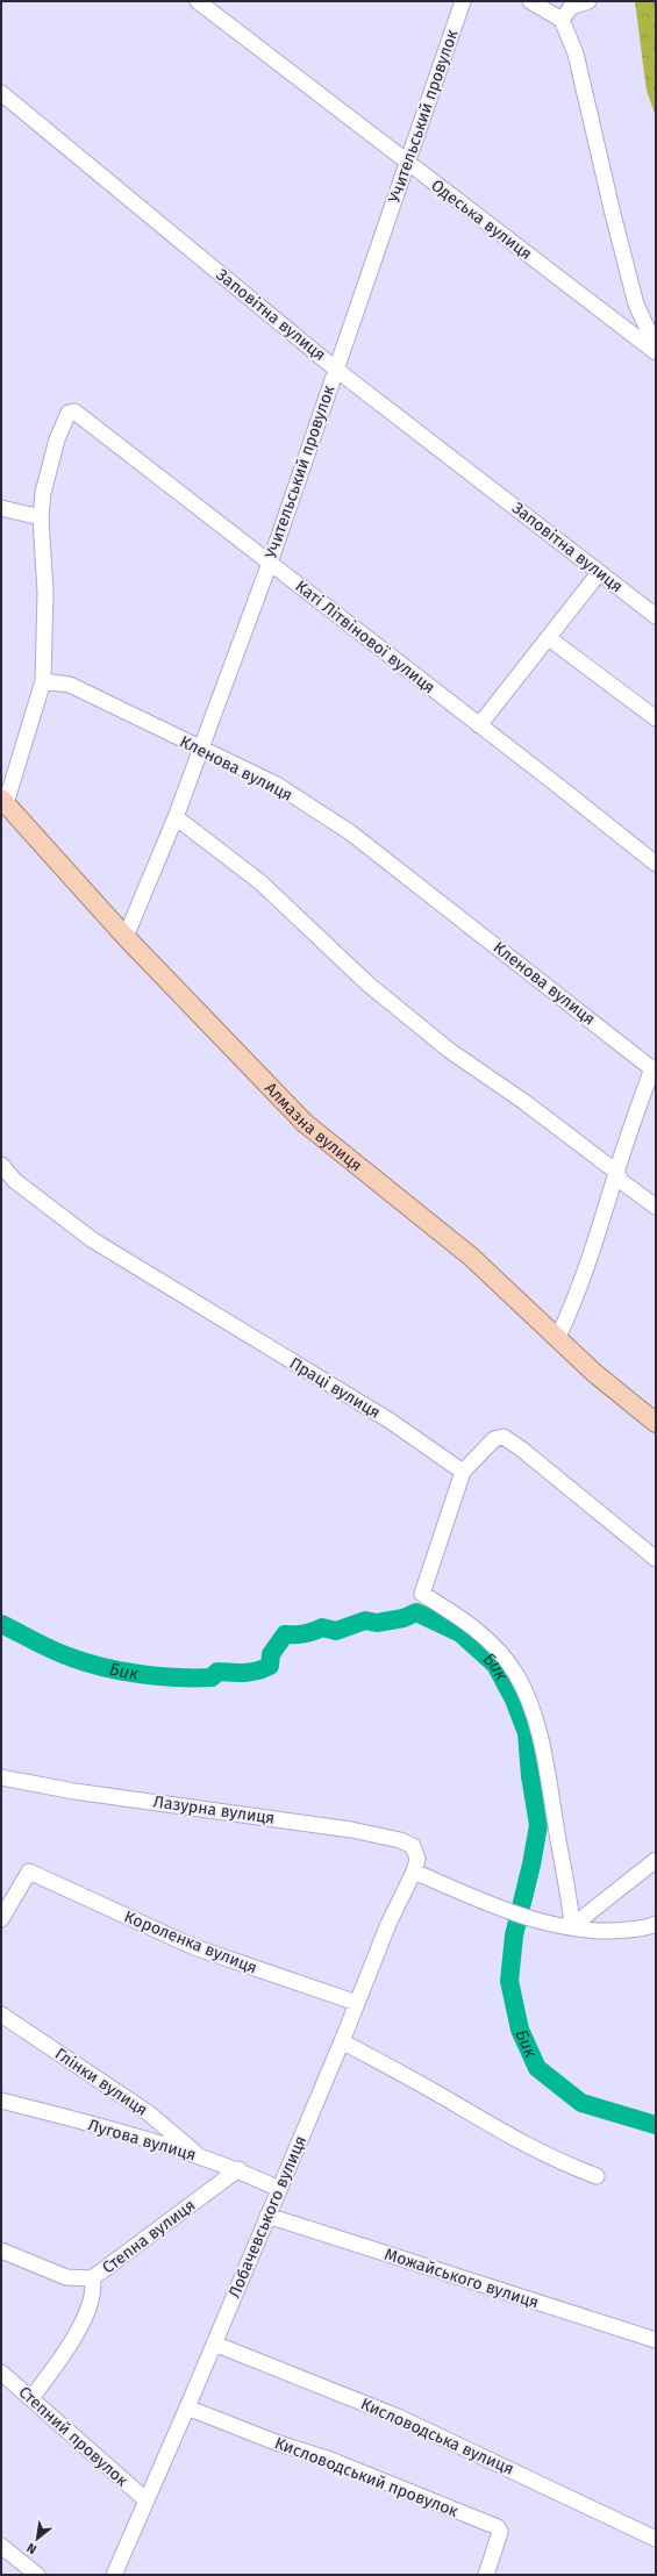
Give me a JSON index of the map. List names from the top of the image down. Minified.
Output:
{"streets":{"main road":["Алмазна вулиця"],"street":["Учительський провулок","Одеська вулиця","Заповітна вулиця","Каті Літвінової вулиця","Кленова вулиця","Праці вулиця","Лазурна вулиця","Короленка вулиця","Глінки вулиця","Лугова вулиця","Лобачевського вулиця","Степна вулиця","Можайського вулиця","Степний провулок","Кисловодська вулиця","Кисловодський провулок"]},"crossings":[["Учительський провулок","Одеська вулиця"],["Учительський провулок","Заповітна вулиця"],["Учительський провулок","Каті Літвінової вулиця"],["Учительський провулок","Кленова вулиця"],["Учительський провулок","Алмазна вулиця"],["Лазурна вулиця","Лобачевського вулиця"],["Короленка вулиця","Лобачевського вулиця"],["Глінки вулиця","Лугова вулиця"],["Лугова вулиця","Лобачевського вулиця"],["Лугова вулиця","Степна вулиця"],["Лобачевського вулиця","Можайського вулиця"],["Лобачевського вулиця","Степний провулок"],["Лобачевського вулиця","Кисловодська вулиця"],["Лобачевського вулиця","Кисловодський провулок"]],"water":["Бик"],"north":"bottom left"}
